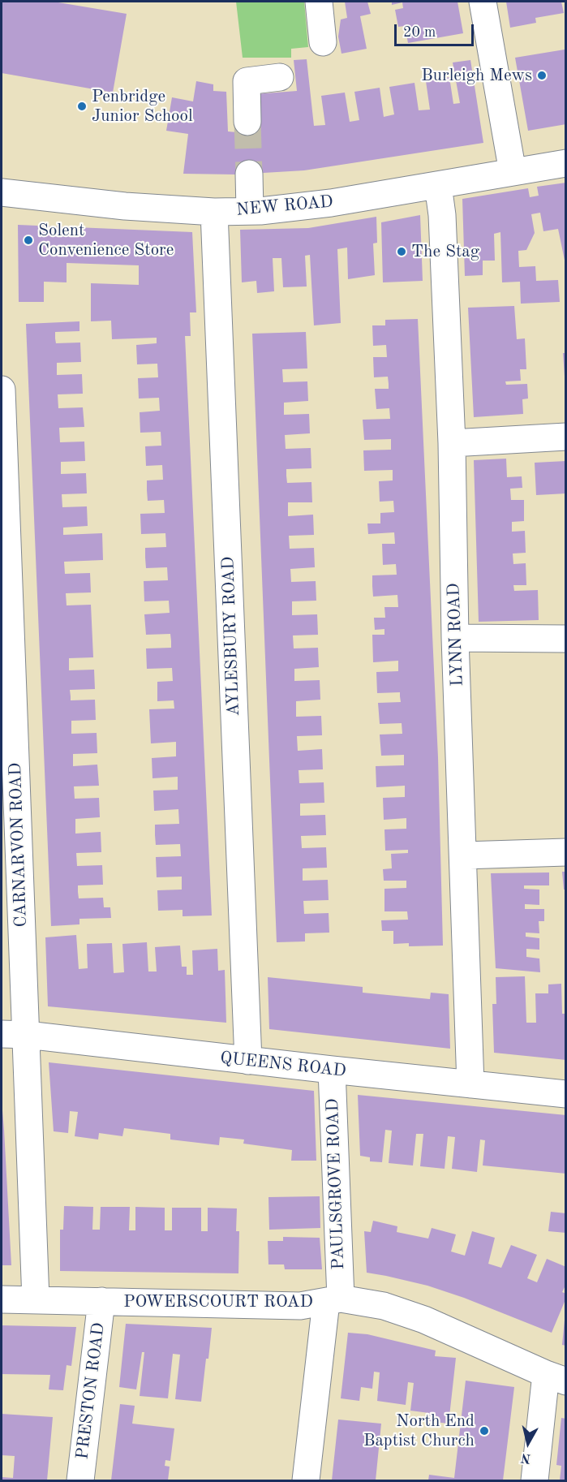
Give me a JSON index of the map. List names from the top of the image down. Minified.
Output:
{"streets":{"street":["NEW ROAD","LYNN ROAD","AYLESBURY ROAD","CARNARVON ROAD","QUEENS ROAD","PAULSGROVE ROAD","POWERSCOURT ROAD","PRESTON ROAD"]},"crossings":[["NEW ROAD","LYNN ROAD"],["NEW ROAD","AYLESBURY ROAD"],["LYNN ROAD","QUEENS ROAD"],["AYLESBURY ROAD","QUEENS ROAD"],["CARNARVON ROAD","QUEENS ROAD"],["CARNARVON ROAD","POWERSCOURT ROAD"],["QUEENS ROAD","PAULSGROVE ROAD"],["PAULSGROVE ROAD","POWERSCOURT ROAD"],["POWERSCOURT ROAD","PRESTON ROAD"]],"places":["Burleigh Mews","Penbridge Junior School","Solent Convenience Store","The Stag","North End Baptist Church"],"scale_bar":"20 m","north":"bottom"}
